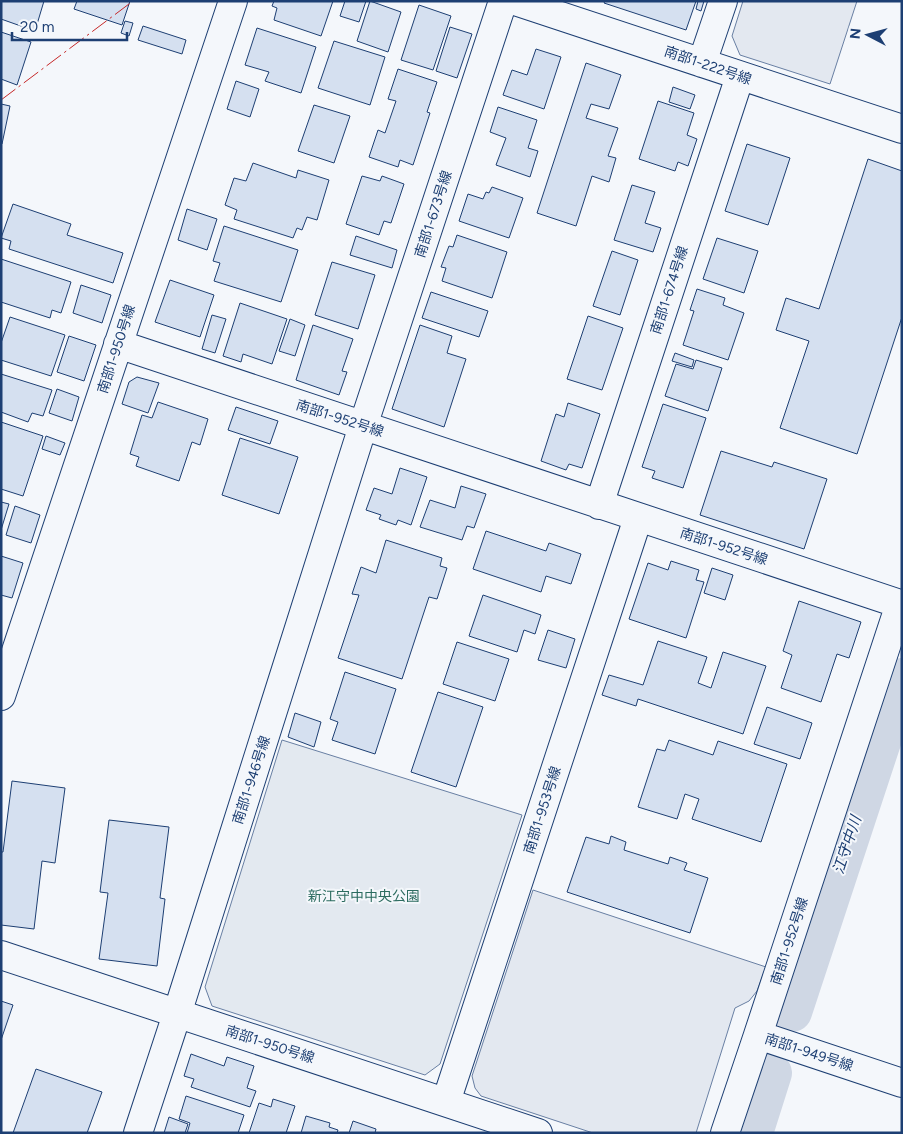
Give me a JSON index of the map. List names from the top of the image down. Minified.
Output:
{"streets":{"street":["南部1-222号線","南部1-673号線","南部1-674号線","南部1-950号線","南部1-952号線","南部1-946号線","南部1-953号線","南部1-949号線"]},"crossings":[["南部1-222号線","南部1-674号線"],["南部1-673号線","南部1-952号線"],["南部1-673号線","南部1-946号線"],["南部1-674号線","南部1-952号線"],["南部1-950号線","南部1-952号線"],["南部1-950号線","南部1-946号線"],["南部1-950号線","南部1-953号線"],["南部1-952号線","南部1-946号線"],["南部1-952号線","南部1-953号線"],["南部1-952号線","南部1-949号線"]],"water":["江守中川"],"parks":["新江守中中央公園"],"scale_bar":"20 m","north":"left"}
